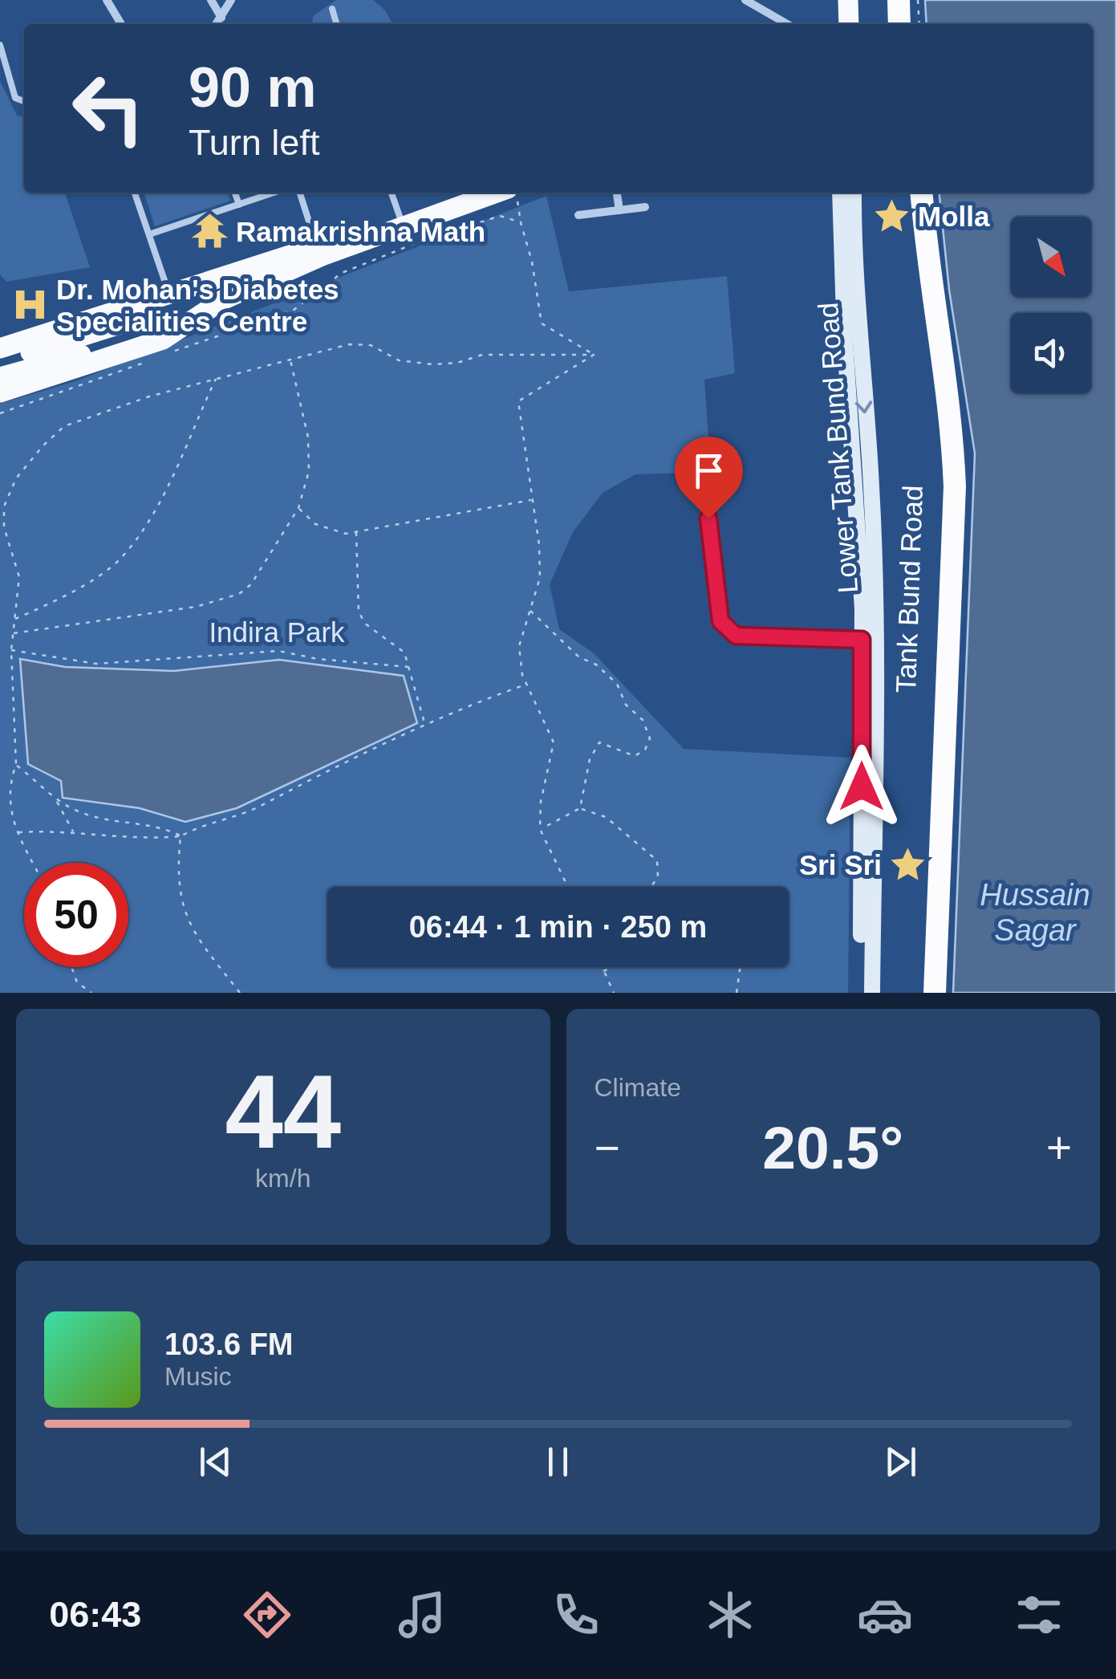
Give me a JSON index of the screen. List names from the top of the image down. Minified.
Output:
{"streets":{"highway":["Tank Bund Road"],"main road":["Lower Tank Bund Road"]},"water":["Hussain Sagar"],"parks":["Indira Park"],"places":{"place":["Molla","Sri Sri"],"temple":["Ramakrishna Math"],"hospital":["Dr. Mohan's Diabetes Specialities Centre"]},"north":"bottom right","page":{"turn":["90 m","Turn left"],"limit":"50","trip":"06:44 · 1 min · 250 m","tile":[["44","km/h"],"Climate"],"heat":["−","20.5°","+"],"song":["103.6 FM","Music"],"tabs":"06:43"}}
